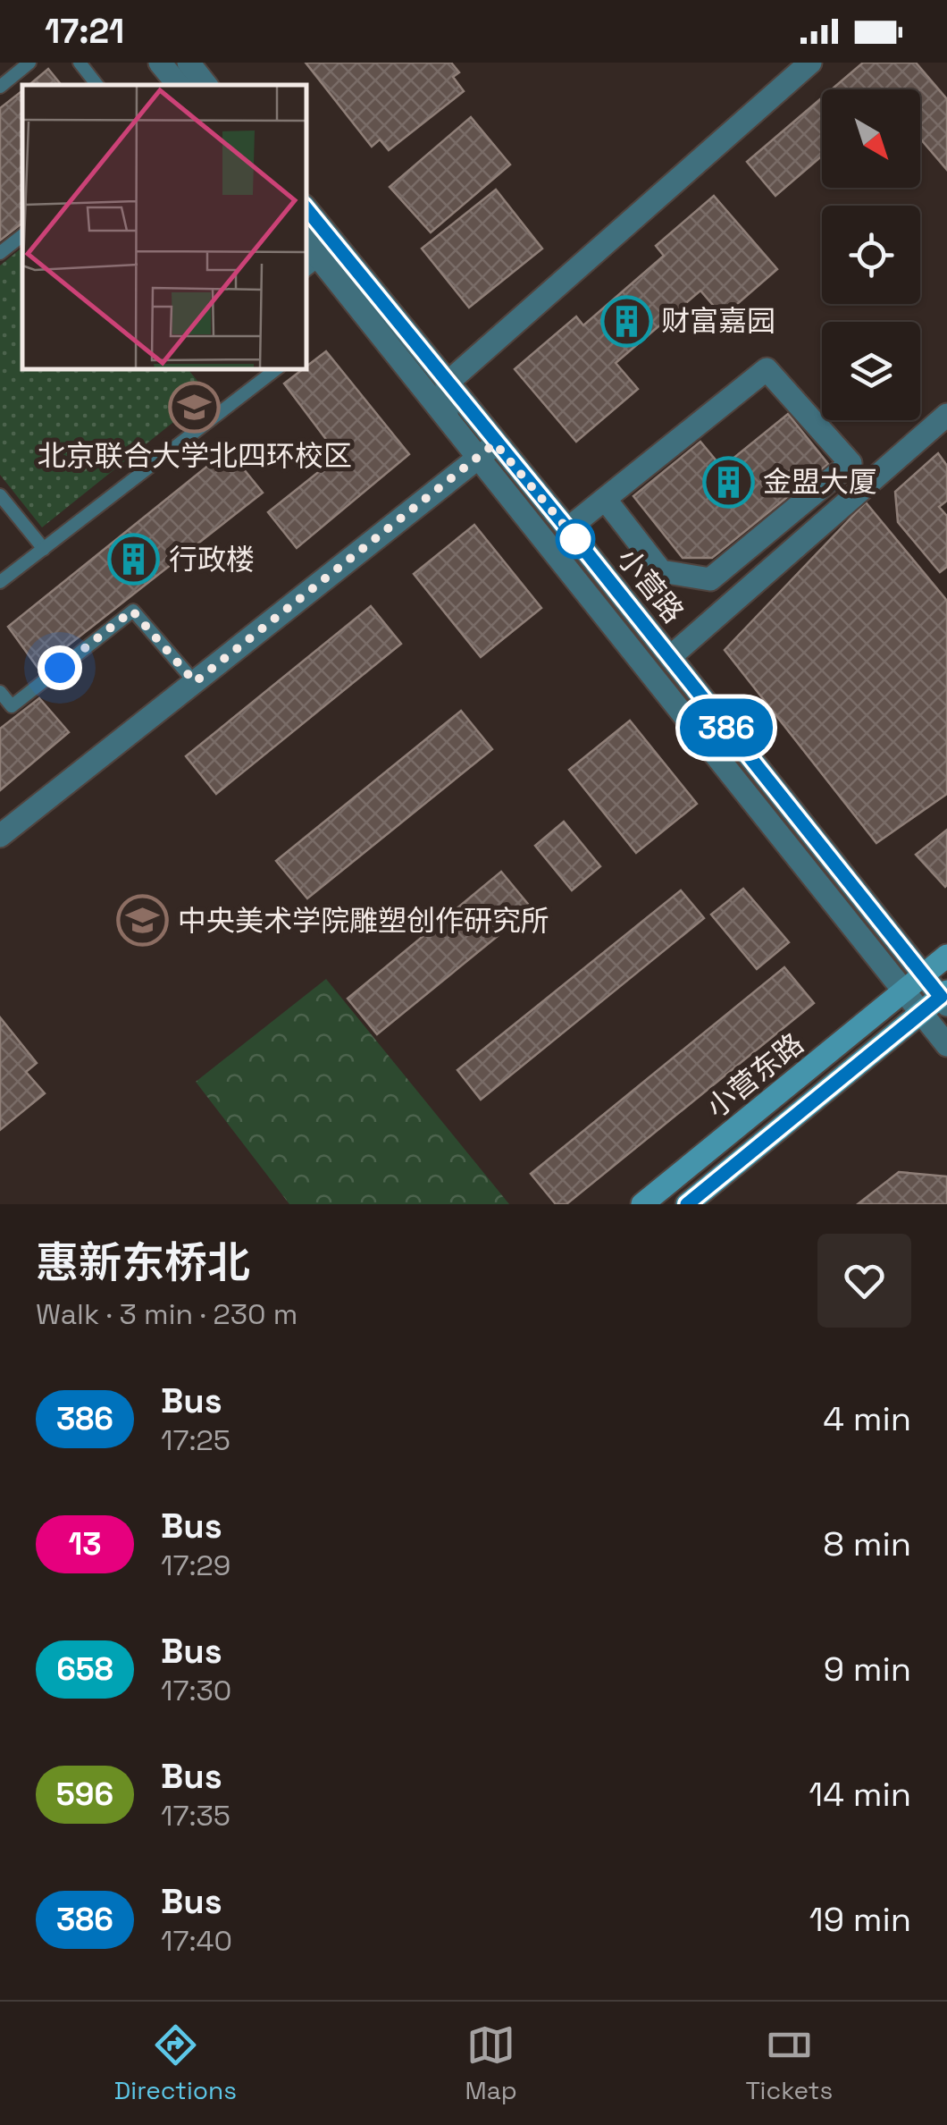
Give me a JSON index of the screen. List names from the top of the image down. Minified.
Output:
{"streets":{"main road":["小营东路"],"street":["小营路"]},"crossings":[["小营路","小营东路"]],"places":{"building":["财富嘉园","金盟大厦","行政楼"],"school or university":["北京联合大学北四环校区","中央美术学院雕塑创作研究所"]},"lines":["bus line 386"],"north":"bottom right","page":{"status":"17:21","on_map":"386","heading":["惠新东桥北","Walk · 3 min · 230 m"],"list":[{"mark":"386","name":"Bus","note":"17:25","value":"4 min"},{"mark":"13","name":"Bus","note":"17:29","value":"8 min"},{"mark":"658","name":"Bus","note":"17:30","value":"9 min"},{"mark":"596","name":"Bus","note":"17:35","value":"14 min"},{"mark":"386","name":"Bus","note":"17:40","value":"19 min"}],"tabs":["Directions","Map","Tickets"]}}
